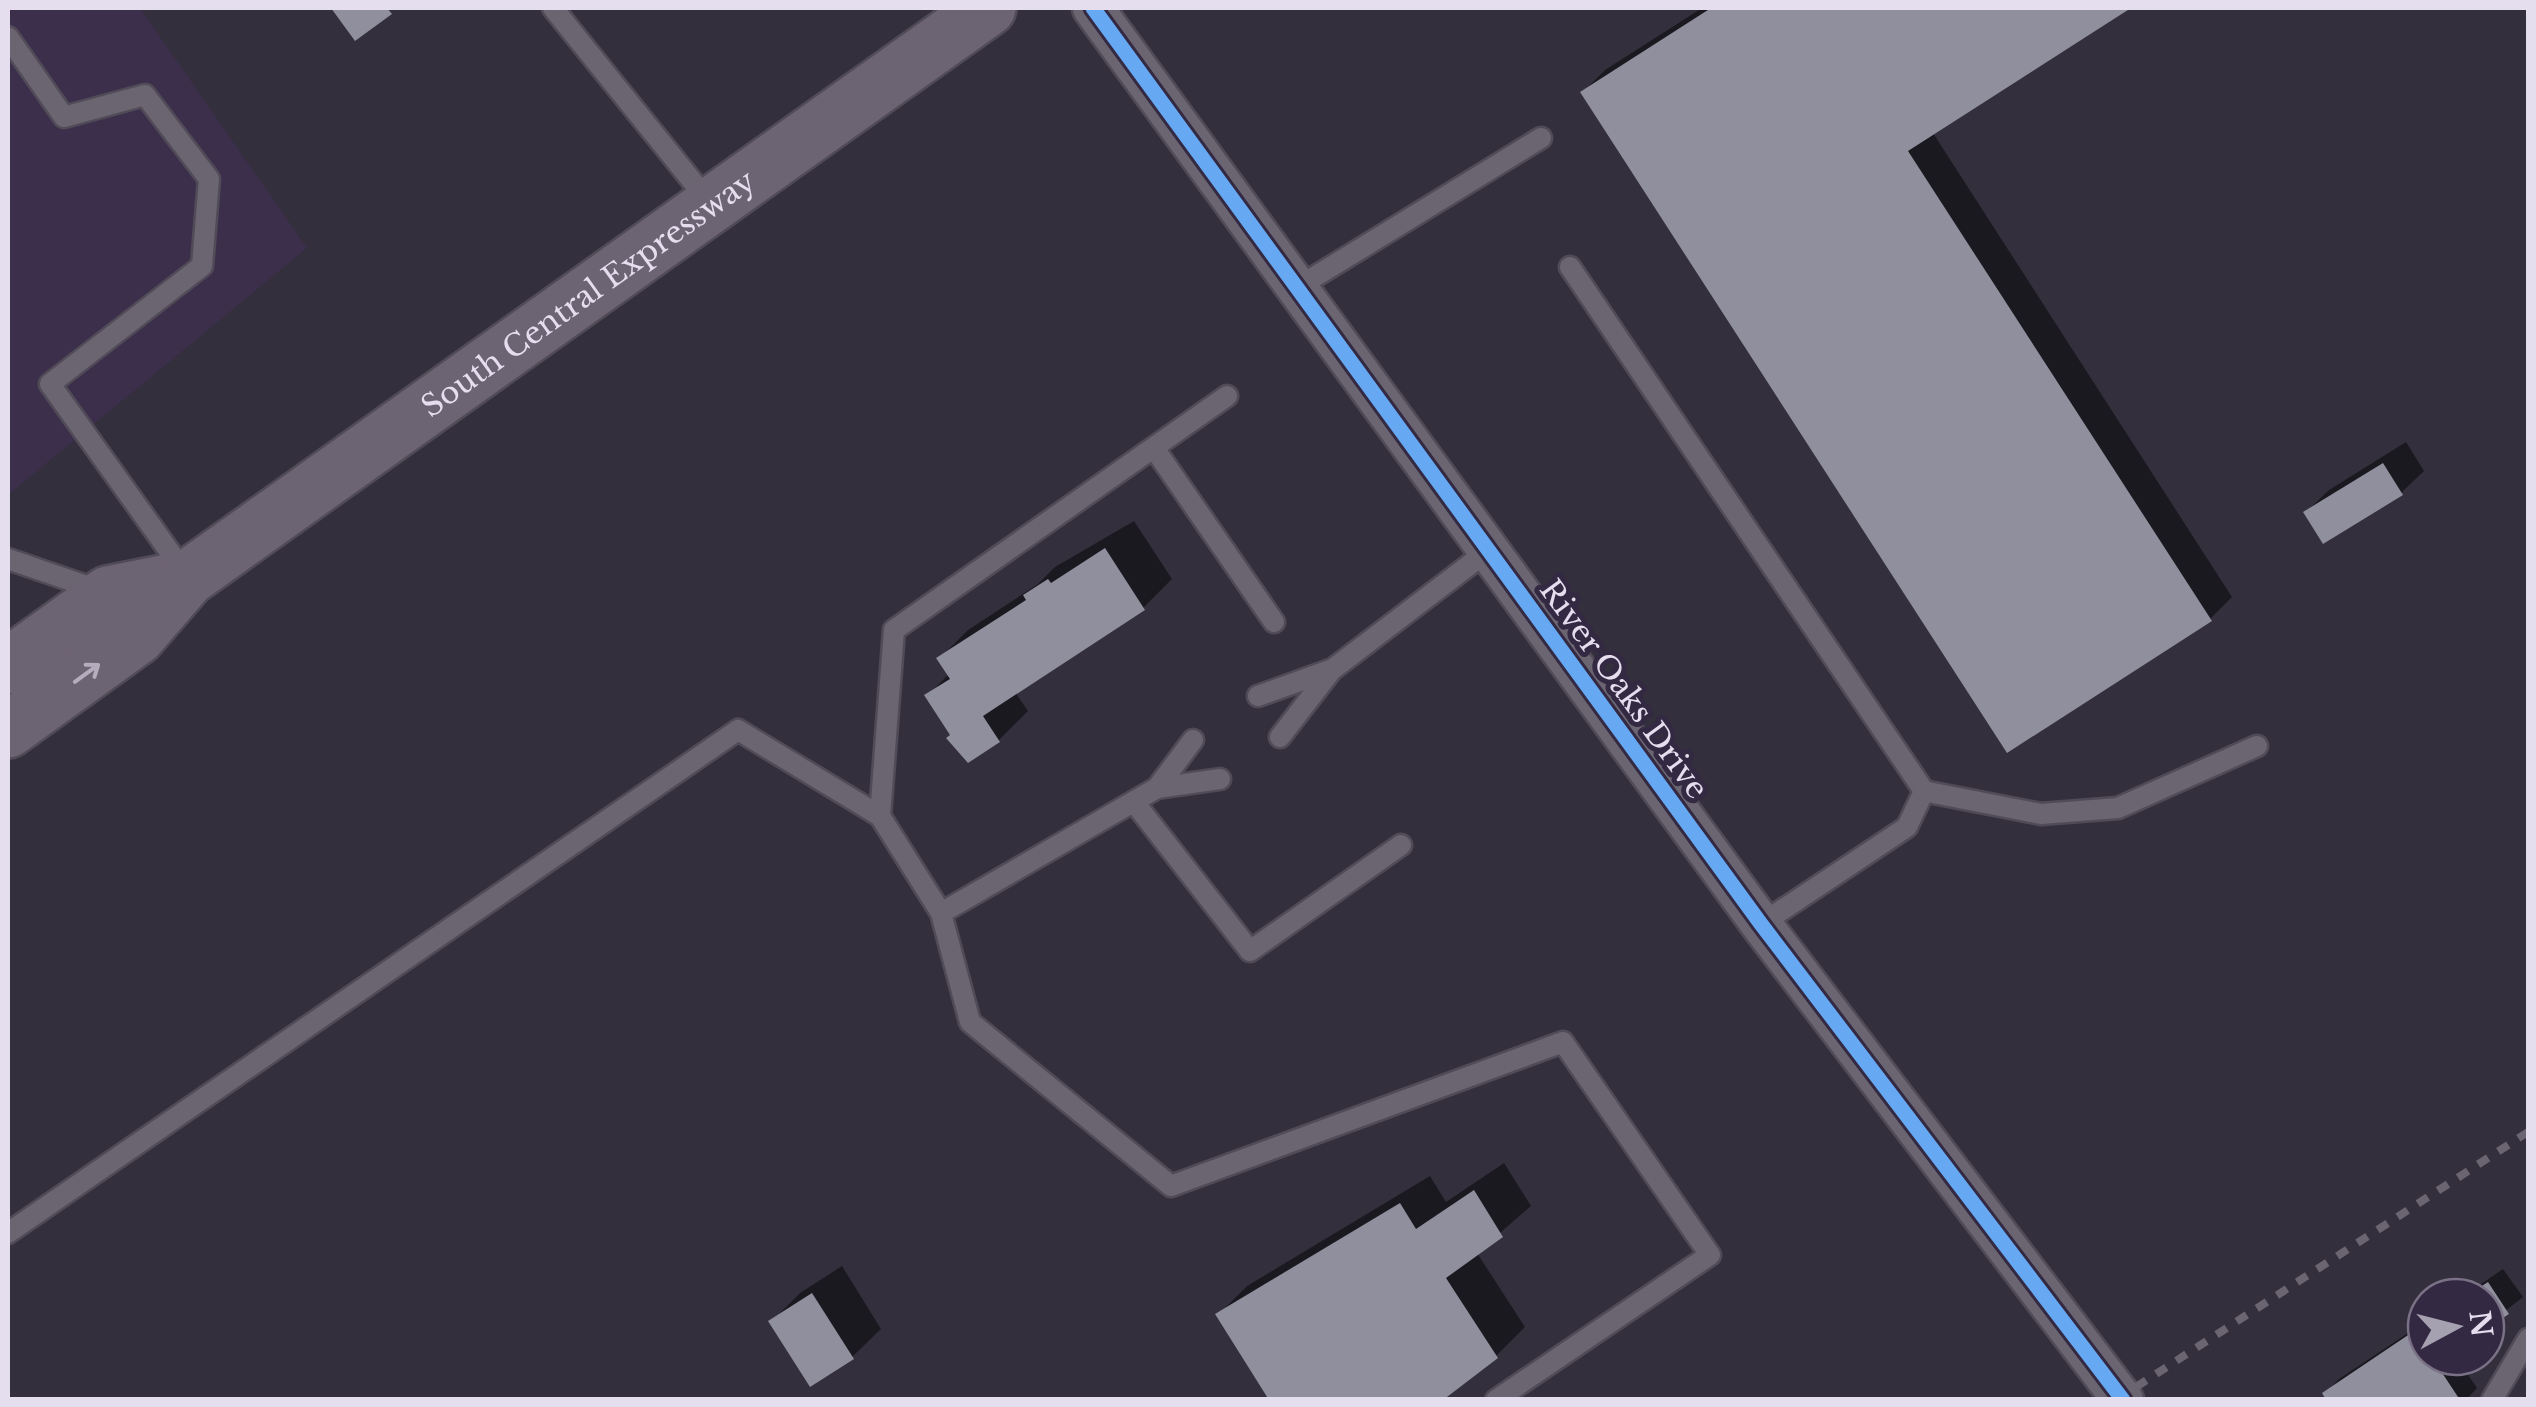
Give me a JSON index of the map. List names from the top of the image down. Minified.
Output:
{"streets":{"main road":["South Central Expressway"],"street":["River Oaks Drive"]},"north":"right"}
